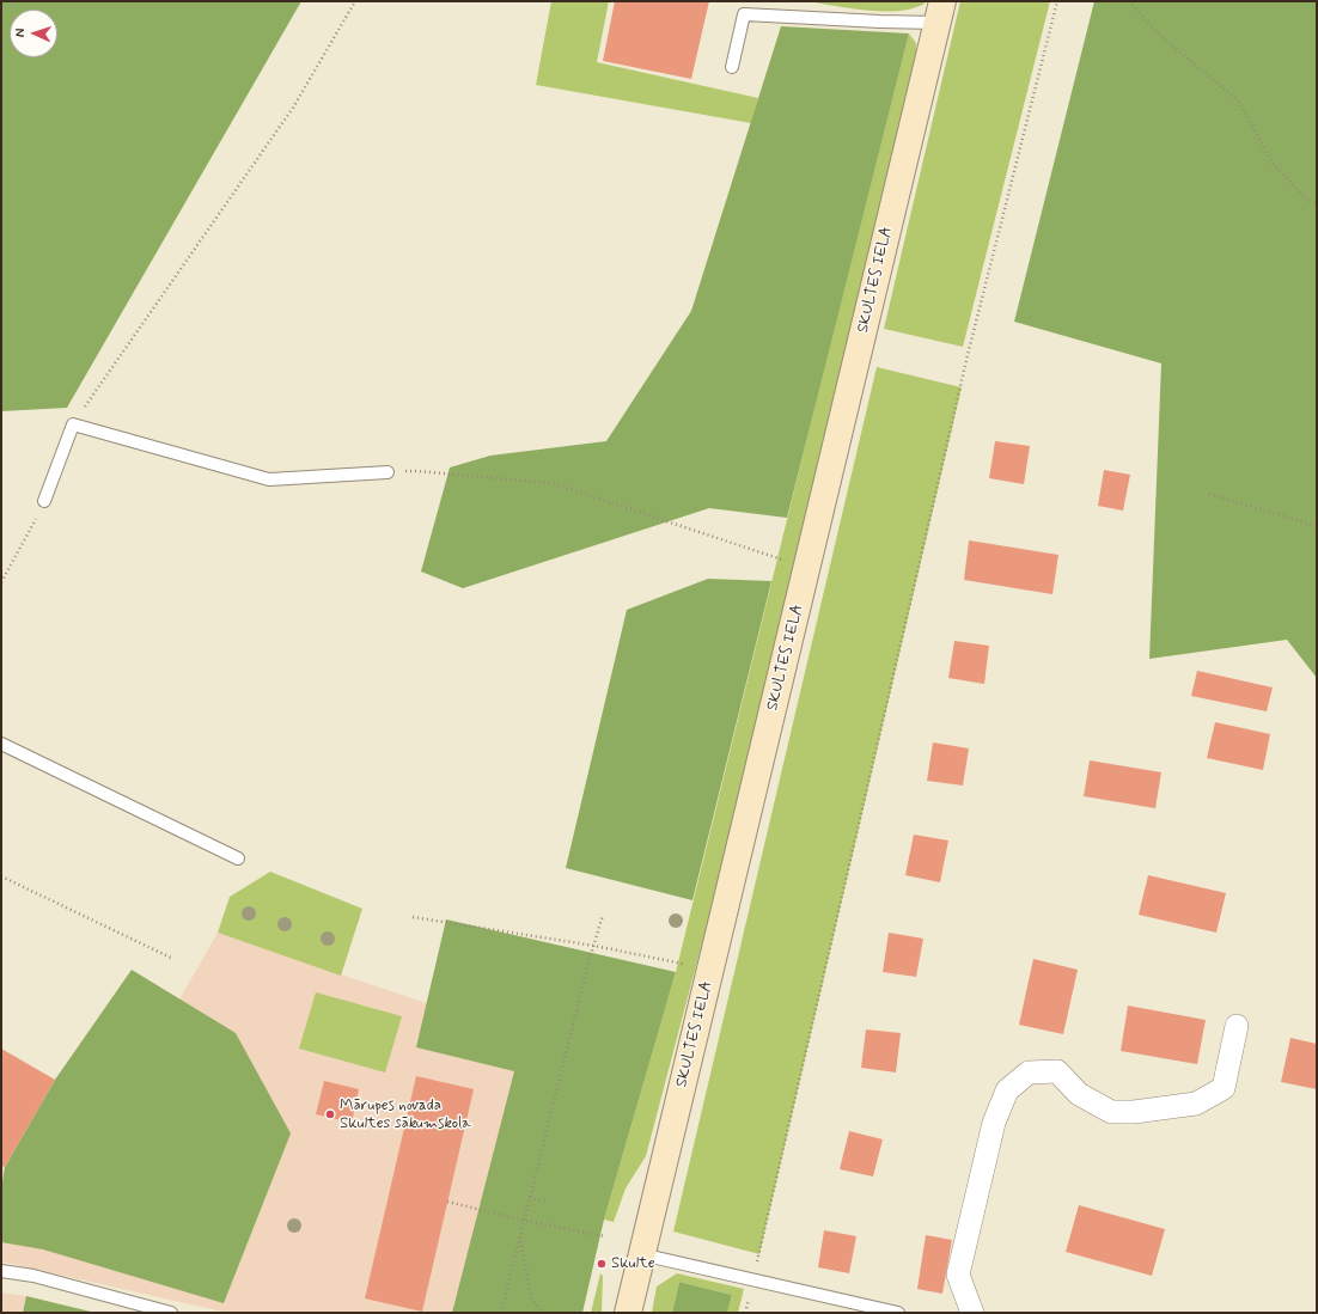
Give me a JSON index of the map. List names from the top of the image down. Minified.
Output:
{"streets":{"main road":["SKULTES IELA"]},"places":["Mārupes novada Skultes sākumskola","Skulte"],"north":"left"}
